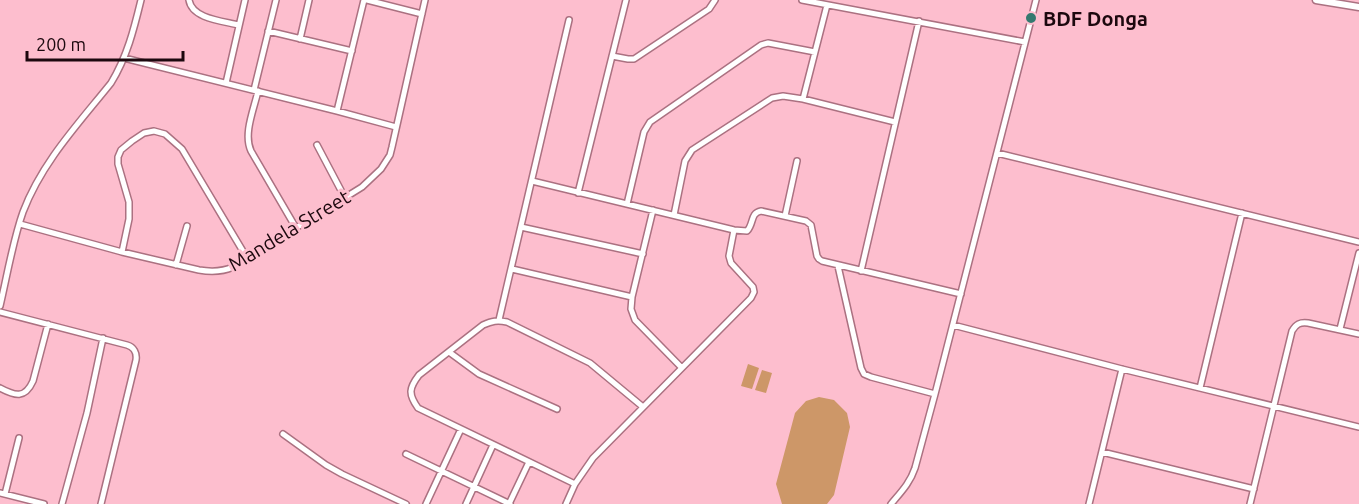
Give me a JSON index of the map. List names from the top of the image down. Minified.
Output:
{"streets":{"street":["Mandela Street"]},"places":["BDF Donga"],"scale_bar":"200 m"}
